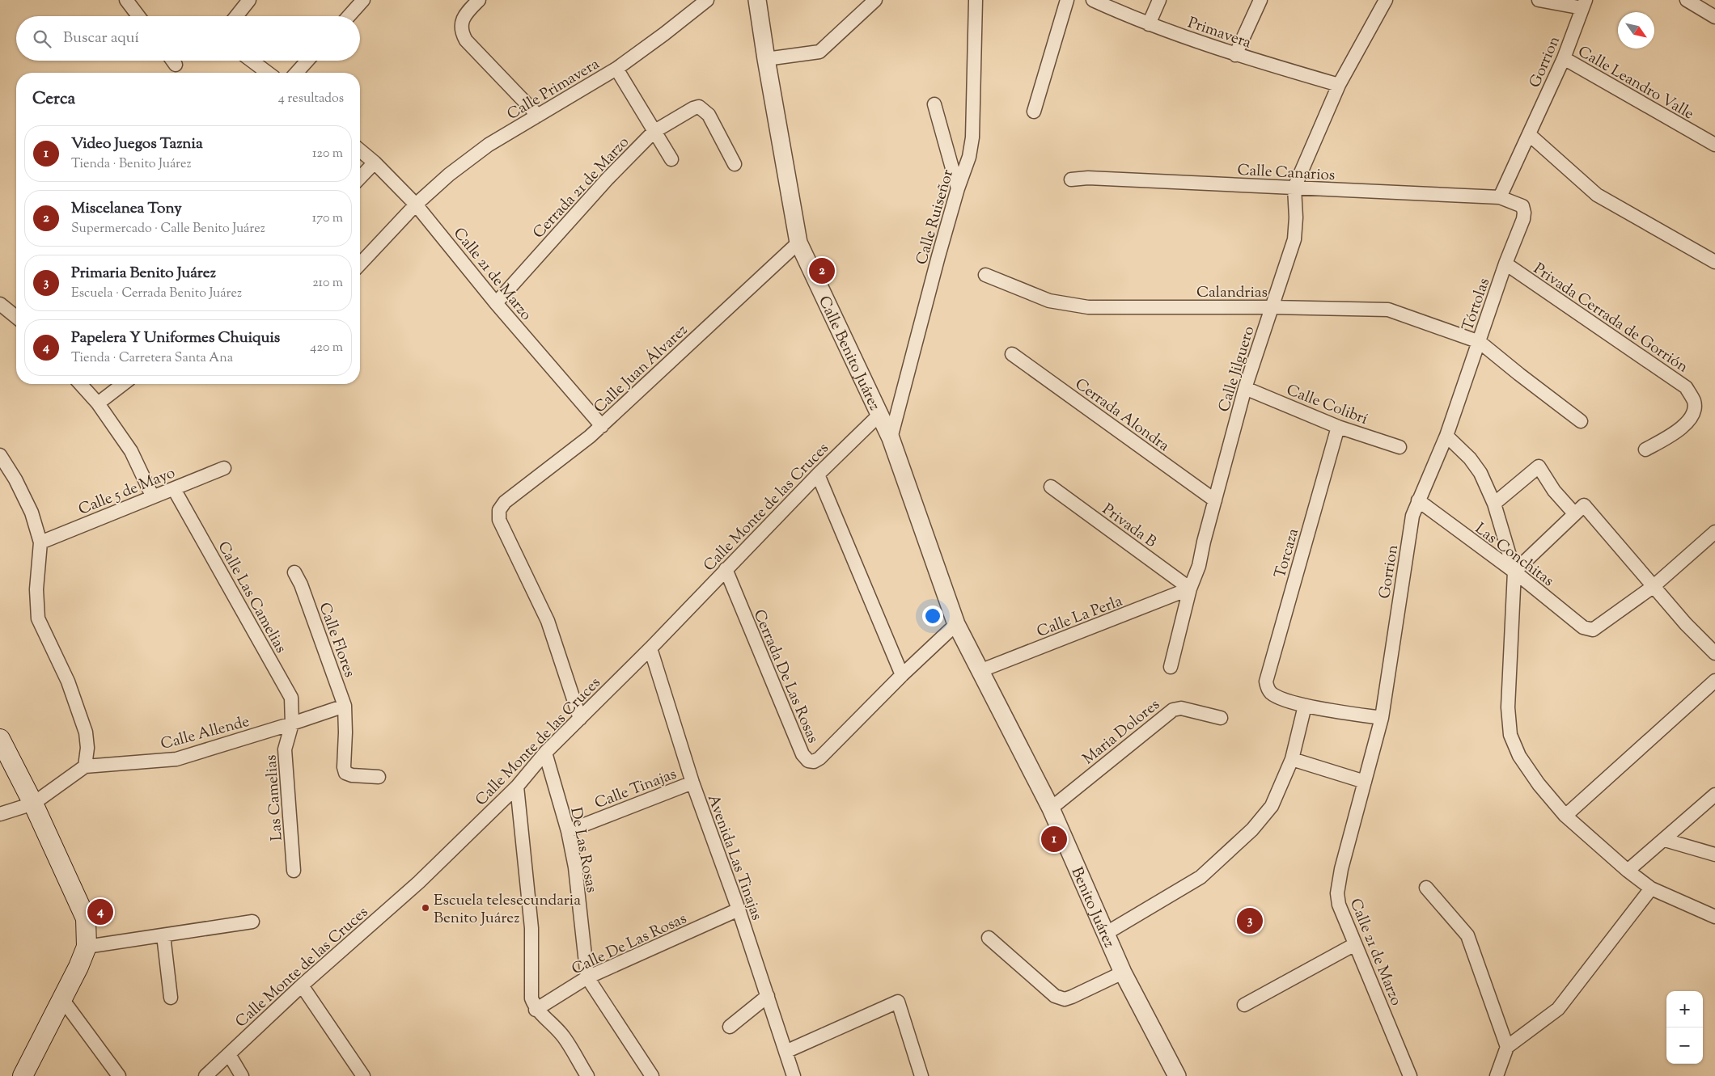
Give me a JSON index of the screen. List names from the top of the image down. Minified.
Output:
{"streets":{"street":["Primavera","Gorrion","Calle Leandro Valle","Calle Primavera","Calle Canarios","Cerrada 21 de Marzo","Calle Ruiseñor","Calle 21 de Marzo","Calandrias","Tórtolas","Privada Cerrada de Gorrión","Calle Benito Juárez","Calle Juan Álvarez","Calle Jilguero","Calle Colibrí","Cerrada Alondra","Calle 5 de Mayo","Calle Monte de las Cruces","Privada B","Torcaza","Las Conchitas","Calle Las Camelias","Calle La Perla","Calle Flores","Cerrada De Las Rosas","Maria Dolores","Calle Allende","Calle Tinajas","Las Camelias","De Las Rosas","Avenida Las Tinajas","Benito Juárez","Calle De Las Rosas"]},"crossings":[["Primavera","Calle Jilguero"],["Gorrion","Calle Leandro Valle"],["Gorrion","Calle Canarios"],["Gorrion","Calle 21 de Marzo"],["Gorrion","Tórtolas"],["Gorrion","Las Conchitas"],["Calle Primavera","Calle 21 de Marzo"],["Calle Canarios","Tórtolas"],["Calle Canarios","Calle Jilguero"],["Cerrada 21 de Marzo","Calle 21 de Marzo"],["Calle Ruiseñor","Calle Benito Juárez"],["Calle 21 de Marzo","Calle Juan Álvarez"],["Calandrias","Tórtolas"],["Calandrias","Calle Jilguero"],["Tórtolas","Privada Cerrada de Gorrión"],["Calle Benito Juárez","Calle Juan Álvarez"],["Calle Benito Juárez","Calle Monte de las Cruces"],["Calle Benito Juárez","Calle La Perla"],["Calle Benito Juárez","Cerrada De Las Rosas"],["Calle Benito Juárez","Benito Juárez"],["Calle Juan Álvarez","Calle Monte de las Cruces"],["Calle Jilguero","Calle Colibrí"],["Calle Jilguero","Cerrada Alondra"],["Calle Jilguero","Privada B"],["Calle Jilguero","Calle La Perla"],["Calle Colibrí","Torcaza"],["Calle 5 de Mayo","Calle Las Camelias"],["Calle Monte de las Cruces","Cerrada De Las Rosas"],["Calle Monte de las Cruces","De Las Rosas"],["Calle Monte de las Cruces","Avenida Las Tinajas"],["Privada B","Calle La Perla"],["Calle Las Camelias","Calle Allende"],["Calle Las Camelias","Las Camelias"],["Calle La Perla","Benito Juárez"],["Calle Flores","Calle Allende"],["Maria Dolores","Benito Juárez"],["Calle Allende","Las Camelias"],["Calle Tinajas","De Las Rosas"],["Calle Tinajas","Avenida Las Tinajas"],["De Las Rosas","Calle De Las Rosas"],["Avenida Las Tinajas","Calle De Las Rosas"]],"places":["Escuela telesecundaria Benito Juárez"],"north":"bottom right","page":{"search":"Buscar aquí","heading":["Cerca","4 resultados"],"list":[{"mark":"1","name":"Video Juegos Taznia","note":"Tienda · Benito Juárez","value":"120 m"},{"mark":"2","name":"Miscelanea Tony","note":"Supermercado · Calle Benito Juárez","value":"170 m"},{"mark":"3","name":"Primaria Benito Juárez","note":"Escuela · Cerrada Benito Juárez","value":"210 m"},{"mark":"4","name":"Papelera Y Uniformes Chuiquis","note":"Tienda · Carretera Santa Ana","value":"420 m"}],"pins":["2","1","4","3"],"map_buttons":["+","−"]}}
